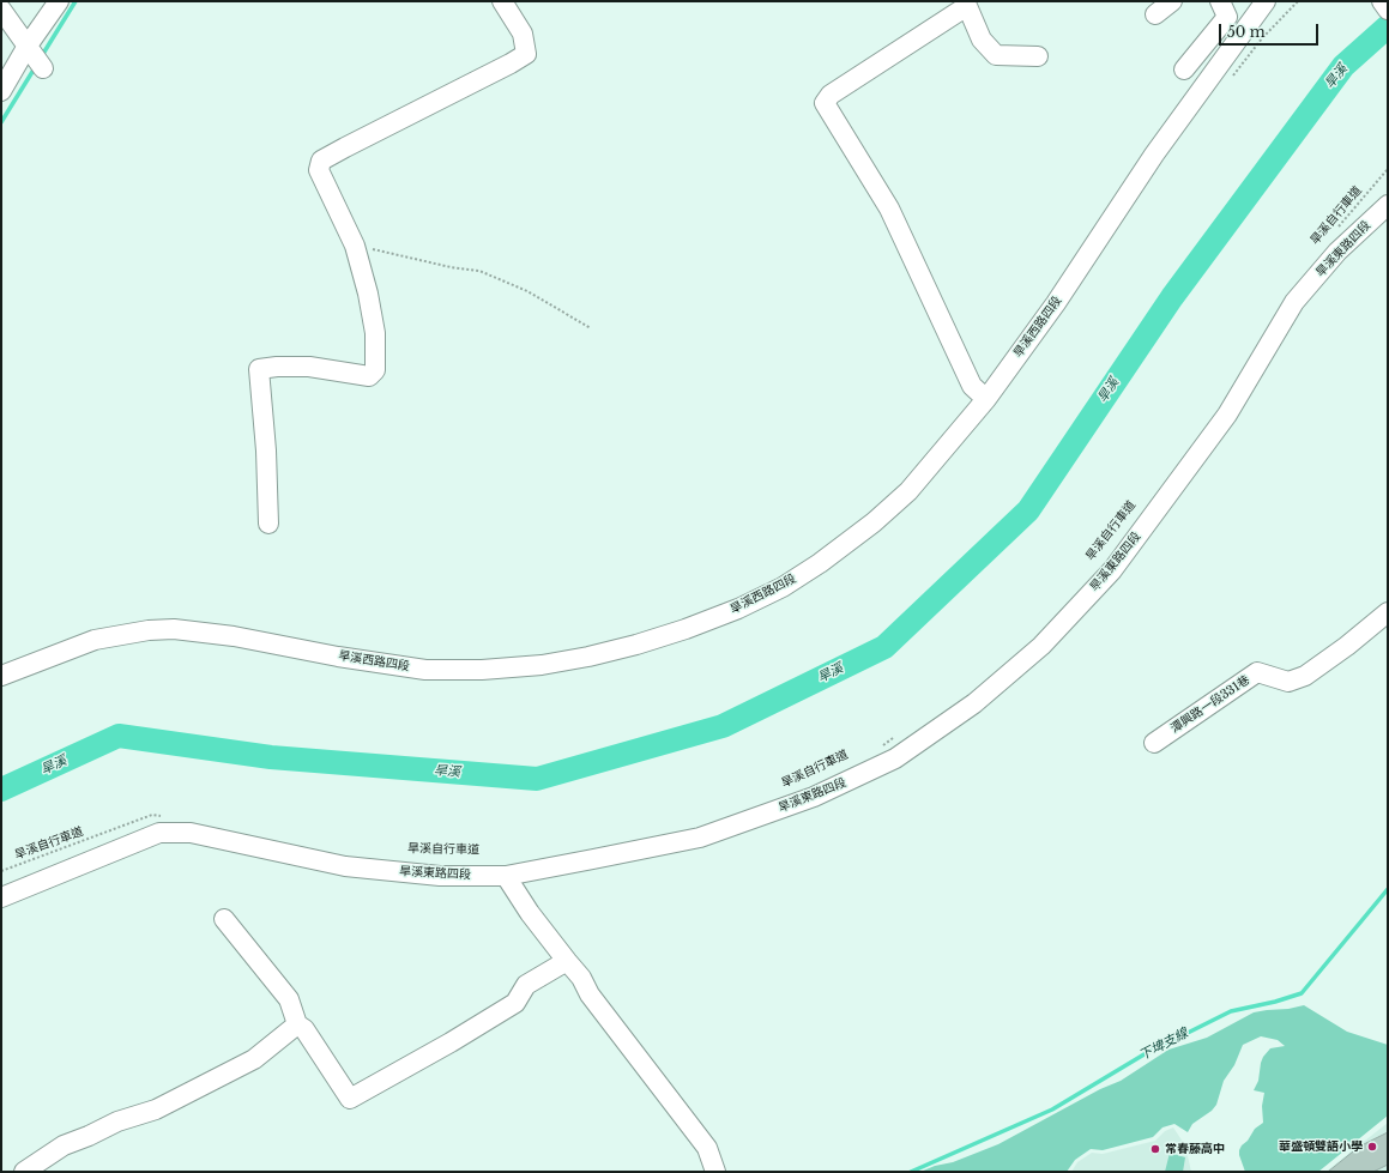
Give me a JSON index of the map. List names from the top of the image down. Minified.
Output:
{"streets":{"street":["旱溪東路四段","旱溪西路四段","潭興路一段331巷"],"path":["旱溪自行車道"]},"water":["旱溪","下埤支線"],"places":["華盛頓雙語小學","常春藤高中"],"scale_bar":"50 m"}
